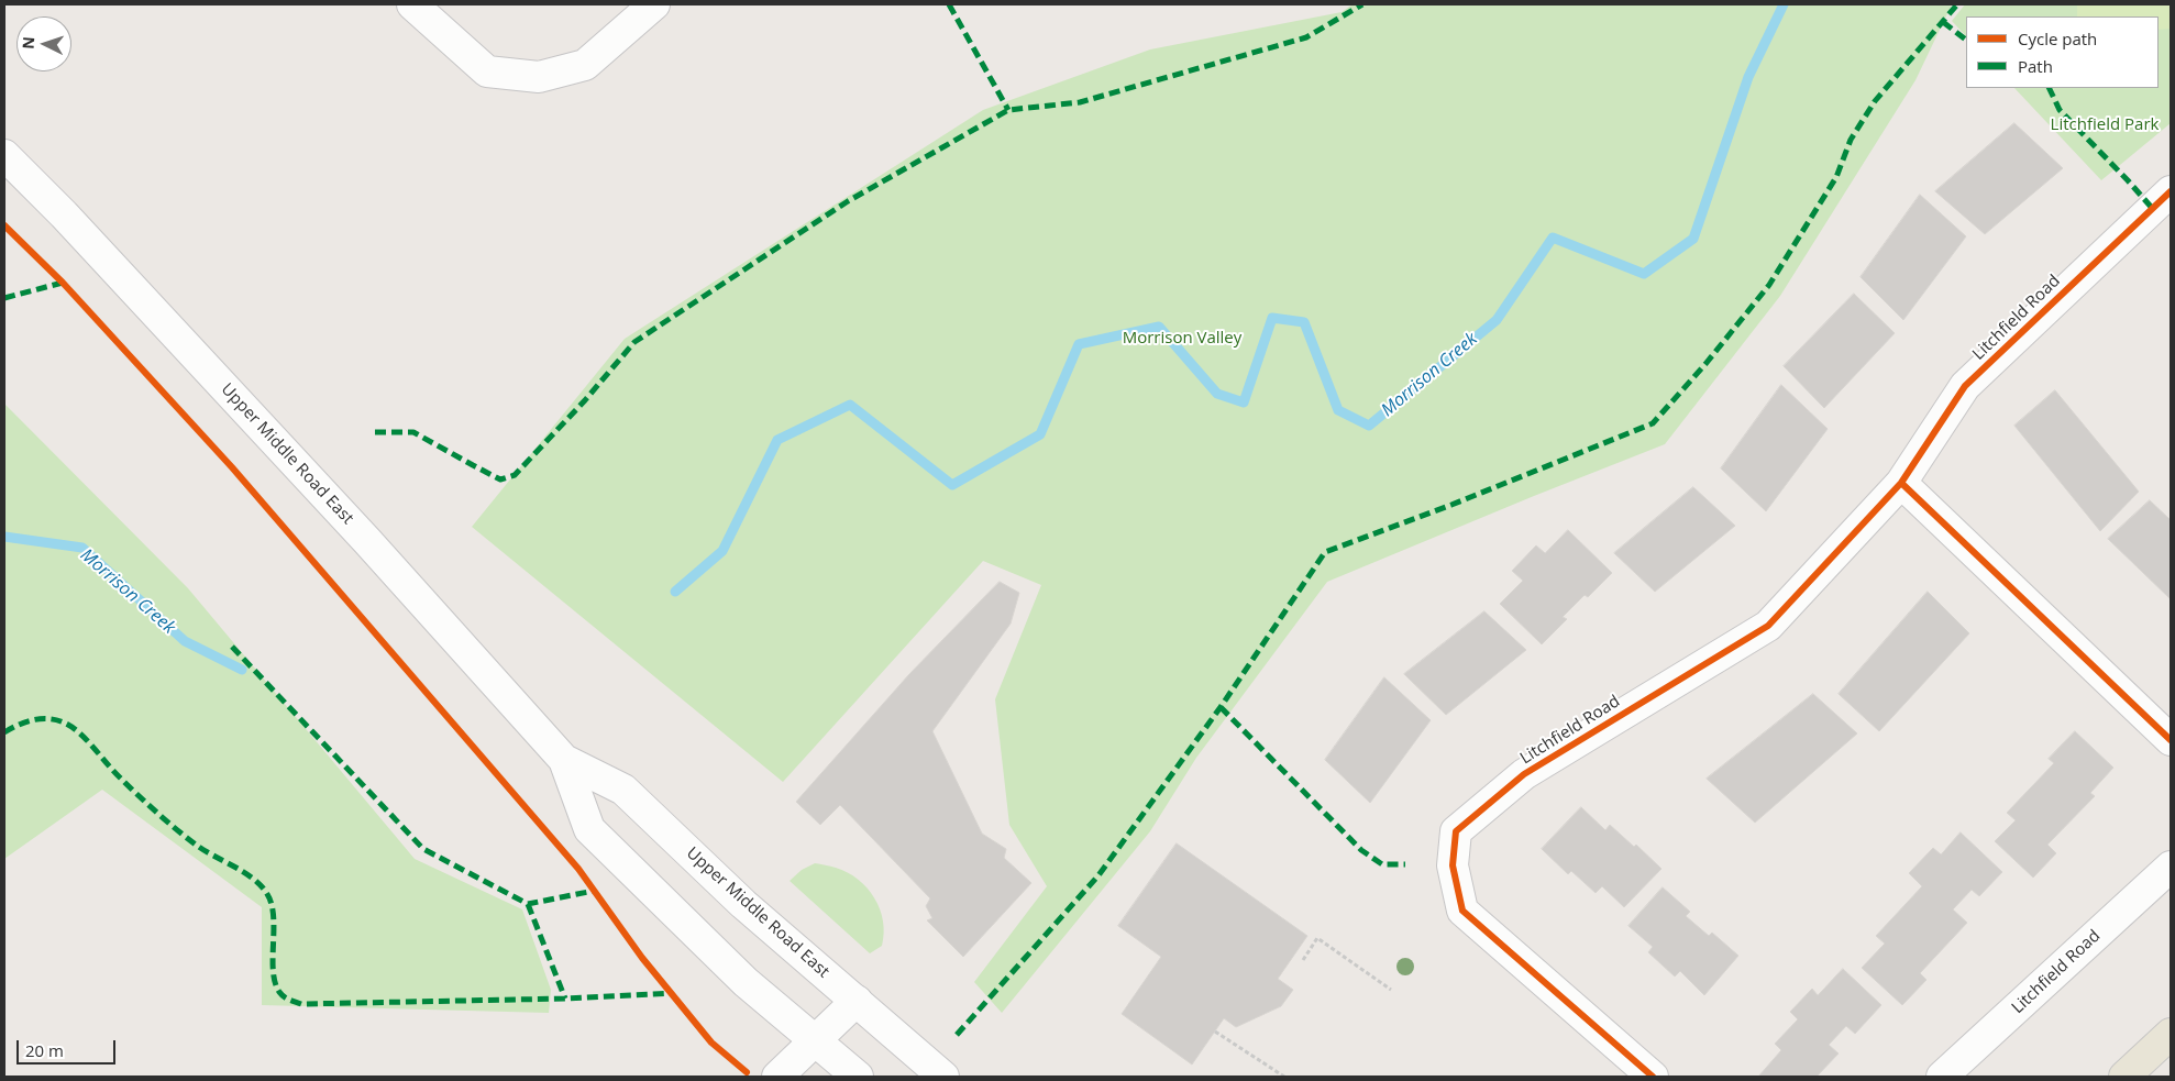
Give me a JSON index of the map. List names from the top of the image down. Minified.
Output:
{"streets":{"street":["Litchfield Road","Upper Middle Road East"]},"water":["Morrison Creek"],"parks":["Litchfield Park","Morrison Valley"],"legend":["Cycle path","Path"],"scale_bar":"20 m","north":"left"}
